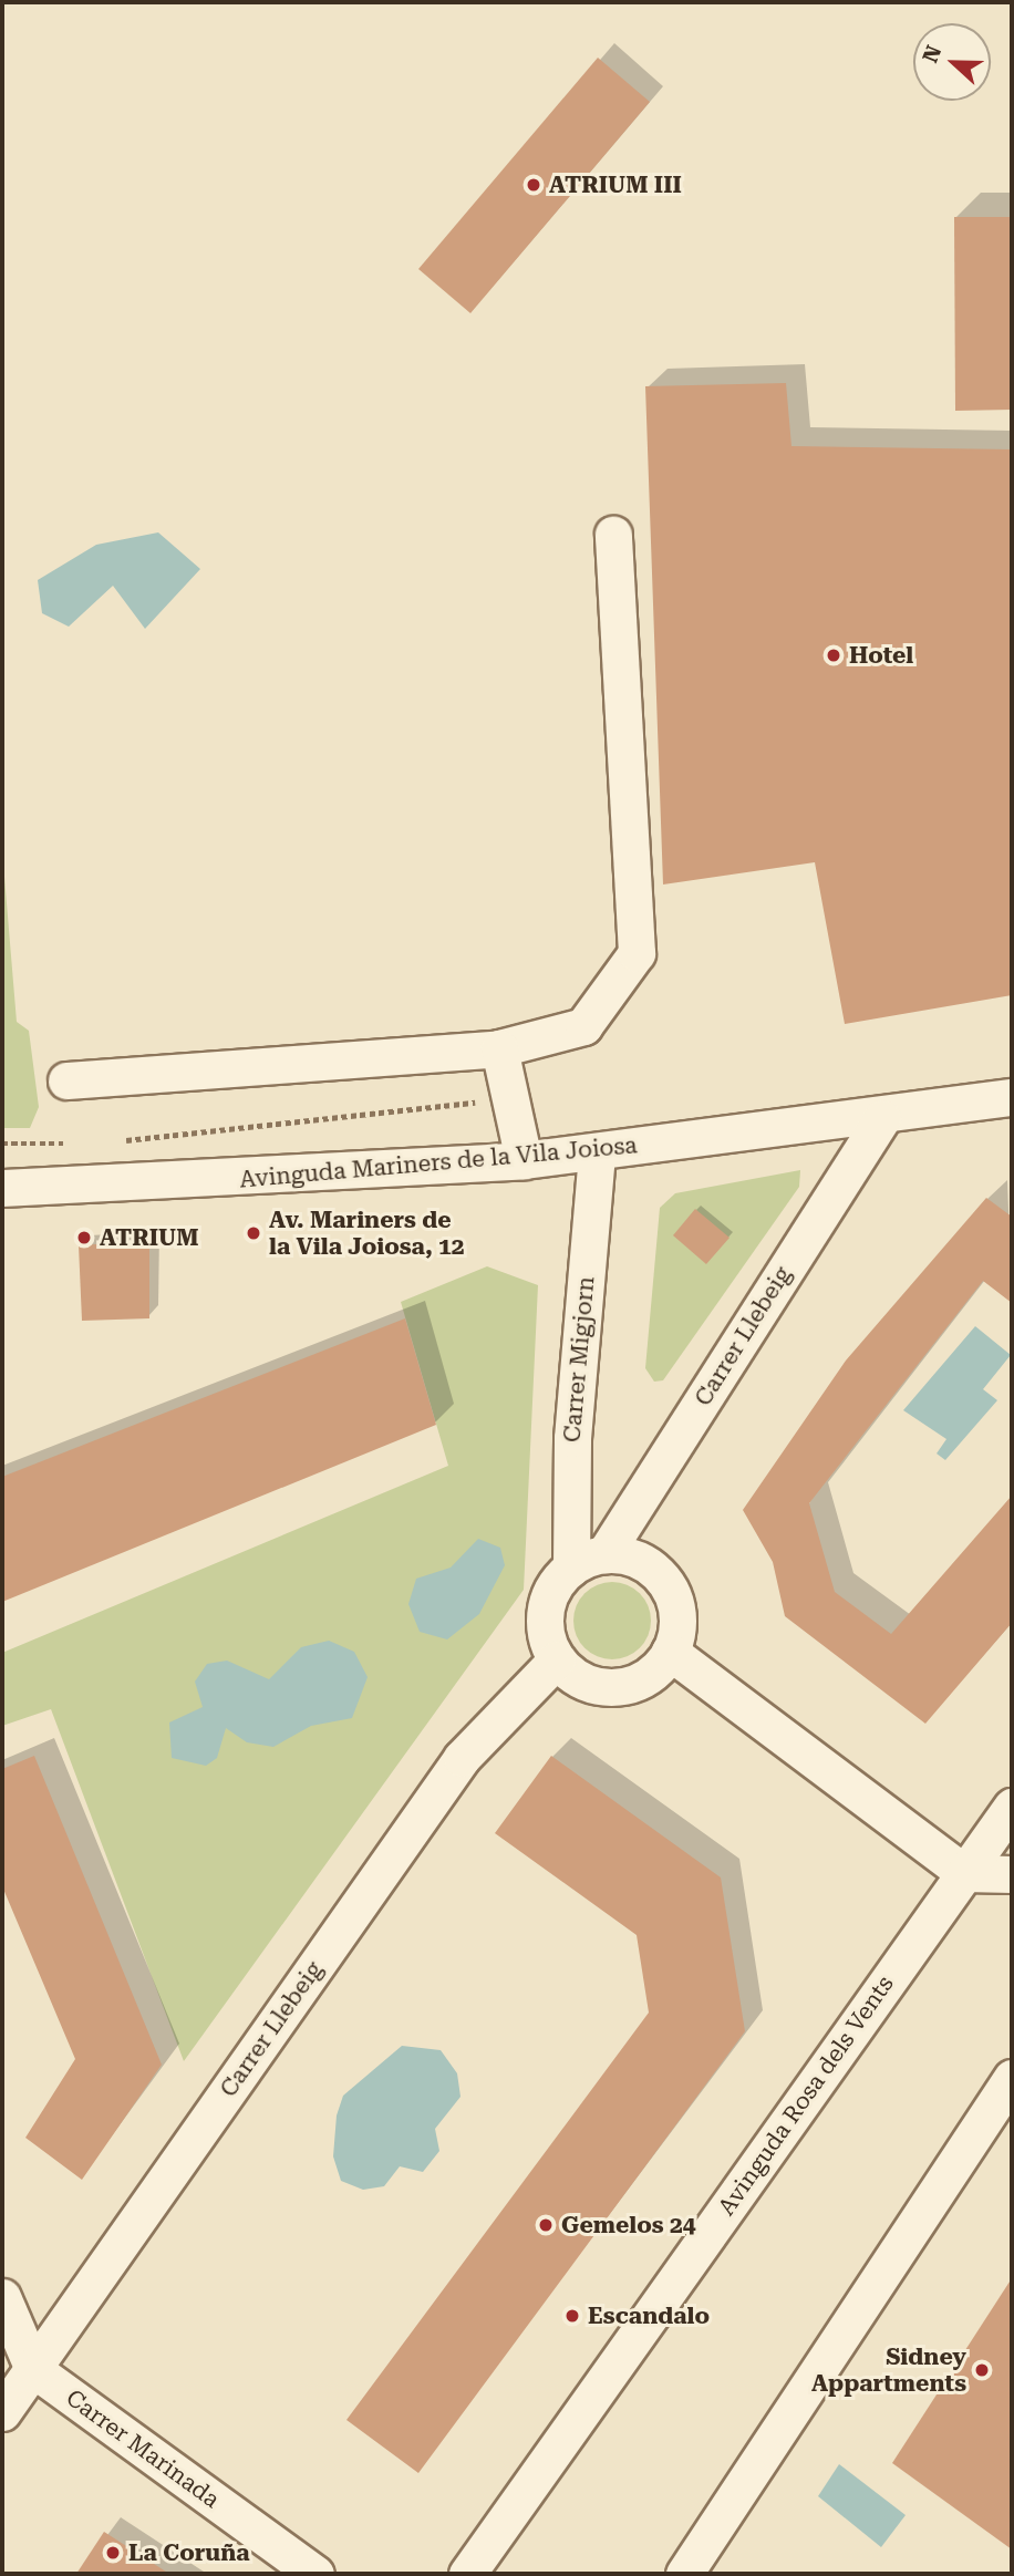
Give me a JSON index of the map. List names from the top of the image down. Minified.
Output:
{"streets":{"street":["Avinguda Mariners de la Vila Joiosa","Carrer Llebeig","Carrer Migjorn","Avinguda Rosa dels Vents","Carrer Marinada"]},"crossings":[["Avinguda Mariners de la Vila Joiosa","Carrer Llebeig"],["Avinguda Mariners de la Vila Joiosa","Carrer Migjorn"],["Carrer Llebeig","Carrer Migjorn"],["Carrer Llebeig","Carrer Marinada"]],"places":["ATRIUM III","Hotel","Av. Mariners de la Vila Joiosa, 12","ATRIUM","Gemelos 24","Escandalo","Sidney Appartments","La Coruña"],"north":"left"}
